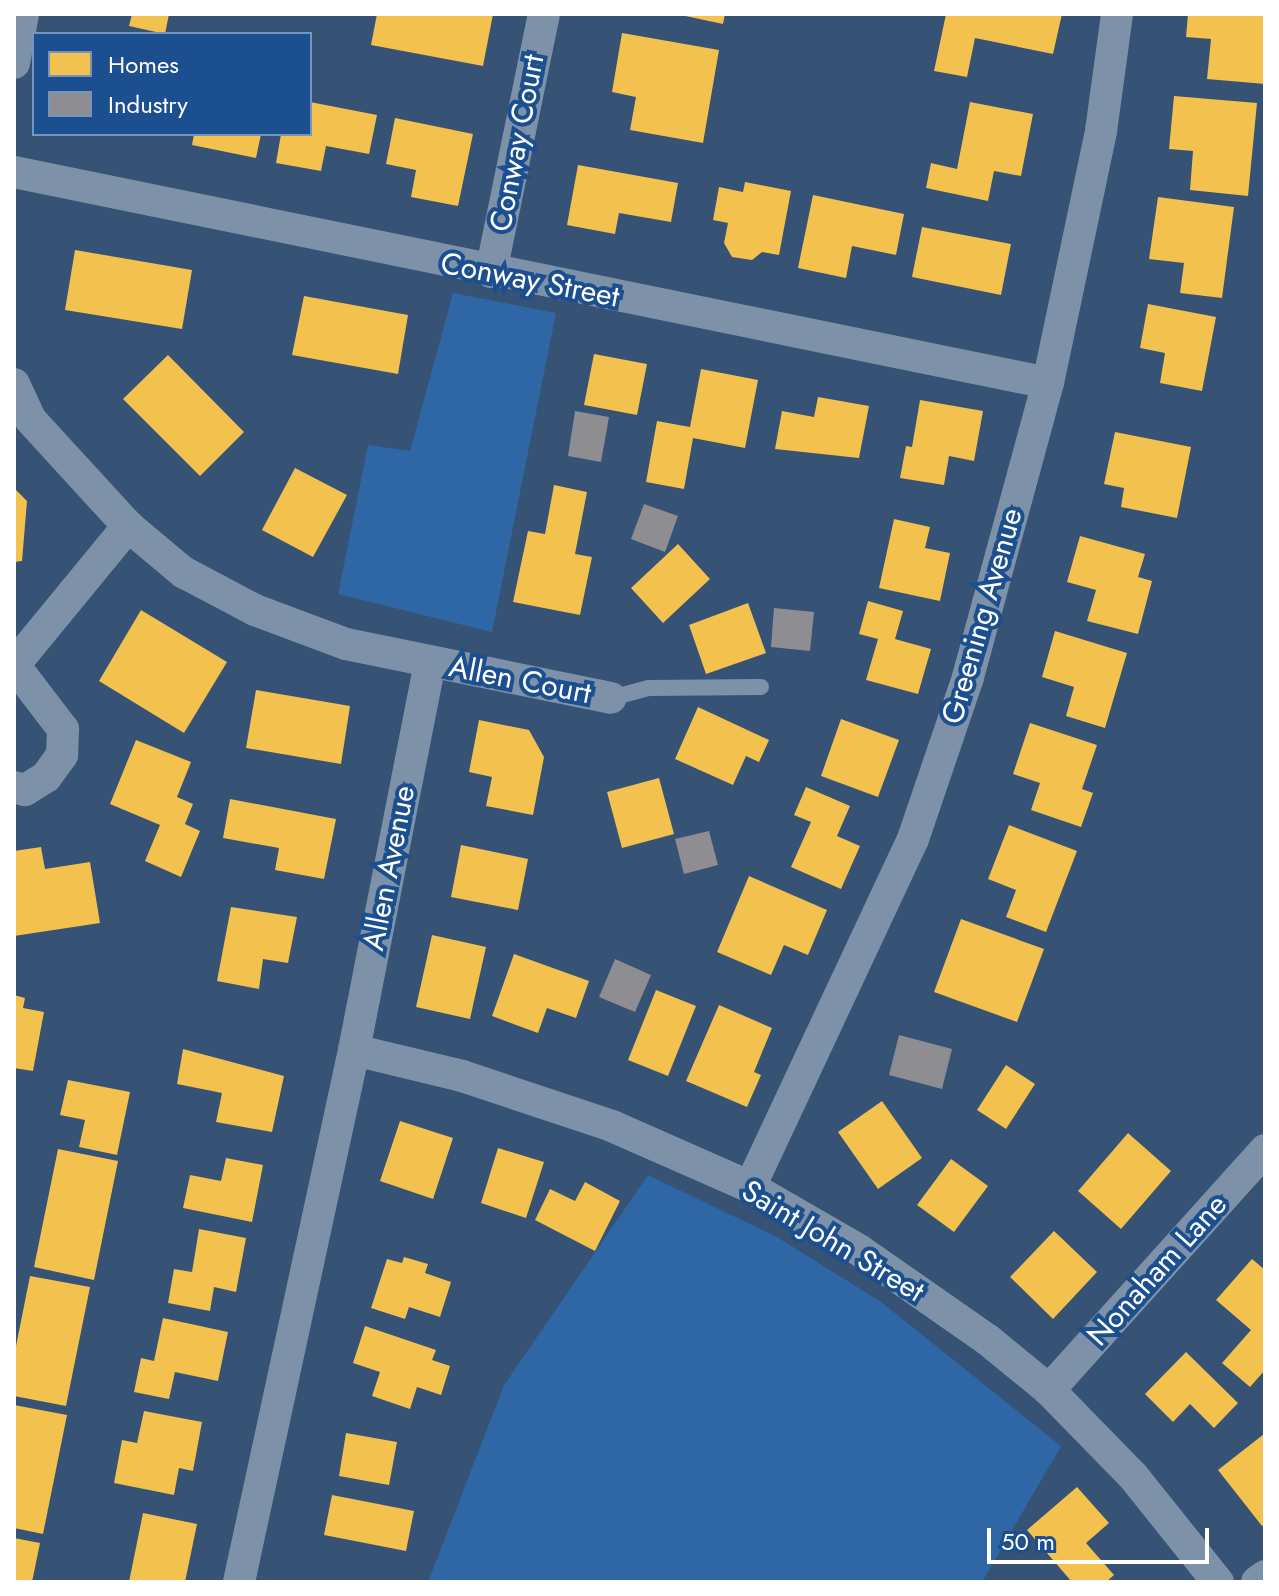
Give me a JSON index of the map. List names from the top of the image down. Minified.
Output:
{"streets":{"street":["Conway Court","Conway Street","Greening Avenue","Allen Court","Allen Avenue","Saint John Street","Nonaham Lane"]},"crossings":[["Conway Court","Conway Street"],["Conway Street","Greening Avenue"],["Greening Avenue","Saint John Street"],["Allen Court","Allen Avenue"],["Allen Avenue","Saint John Street"],["Saint John Street","Nonaham Lane"]],"legend":["Homes","Industry"],"scale_bar":"50 m"}
